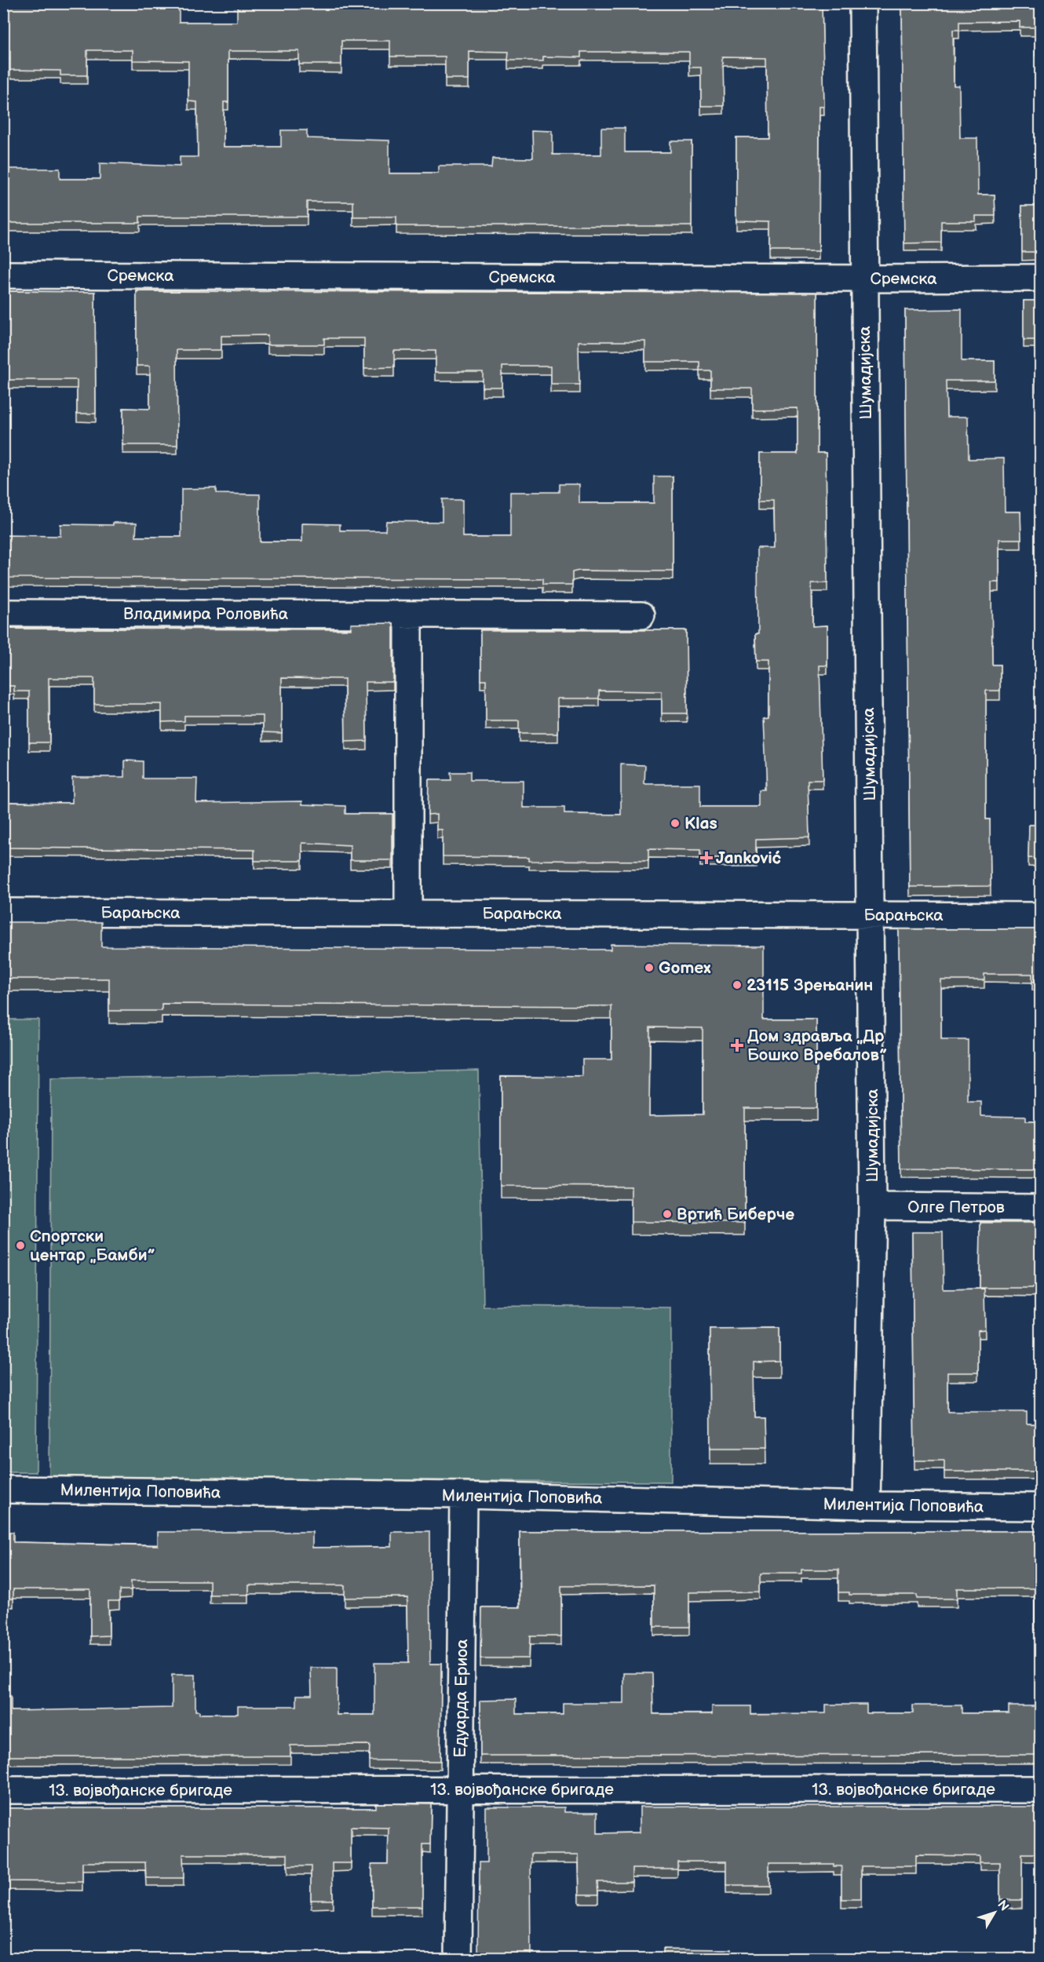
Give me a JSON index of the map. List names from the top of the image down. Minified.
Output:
{"streets":{"street":["Сремска","Шумадијска","Владимира Роловића","Барањска","Олге Петров","Милентија Поповића","Едуарда Ериоа","13. војвођанске бригаде"]},"crossings":[["Сремска","Шумадијска"],["Шумадијска","Барањска"],["Шумадијска","Олге Петров"],["Шумадијска","Милентија Поповића"],["Милентија Поповића","Едуарда Ериоа"],["Едуарда Ериоа","13. војвођанске бригаде"]],"places":{"other":["Klas","Gomex","23115 Зрењанин","Вртић Биберче","Спортски центар „Бамби”"],"health":["Janković","Дом здравља „Др Бошко Вребалов”"]},"north":"top right"}
